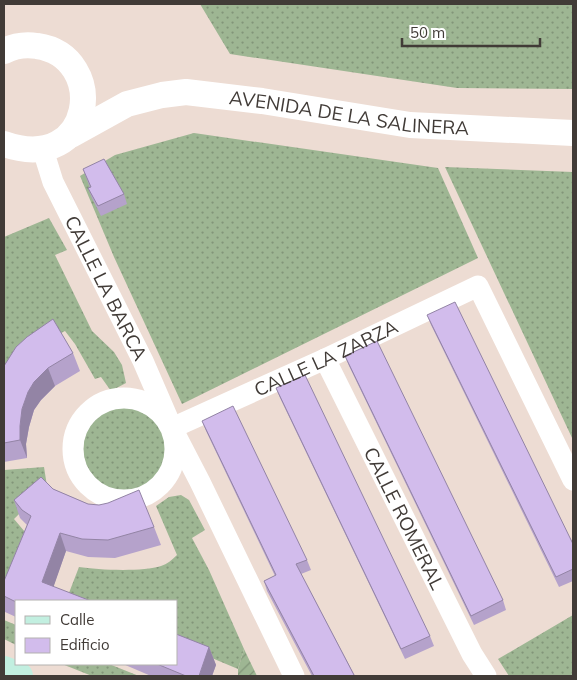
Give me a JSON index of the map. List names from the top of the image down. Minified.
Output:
{"streets":{"street":["AVENIDA DE LA SALINERA","CALLE LA BARCA","CALLE LA ZARZA","CALLE ROMERAL"]},"crossings":[["AVENIDA DE LA SALINERA","CALLE LA BARCA"],["CALLE LA BARCA","CALLE LA ZARZA"],["CALLE LA ZARZA","CALLE ROMERAL"]],"legend":["Calle","Edificio"],"scale_bar":"50 m"}
